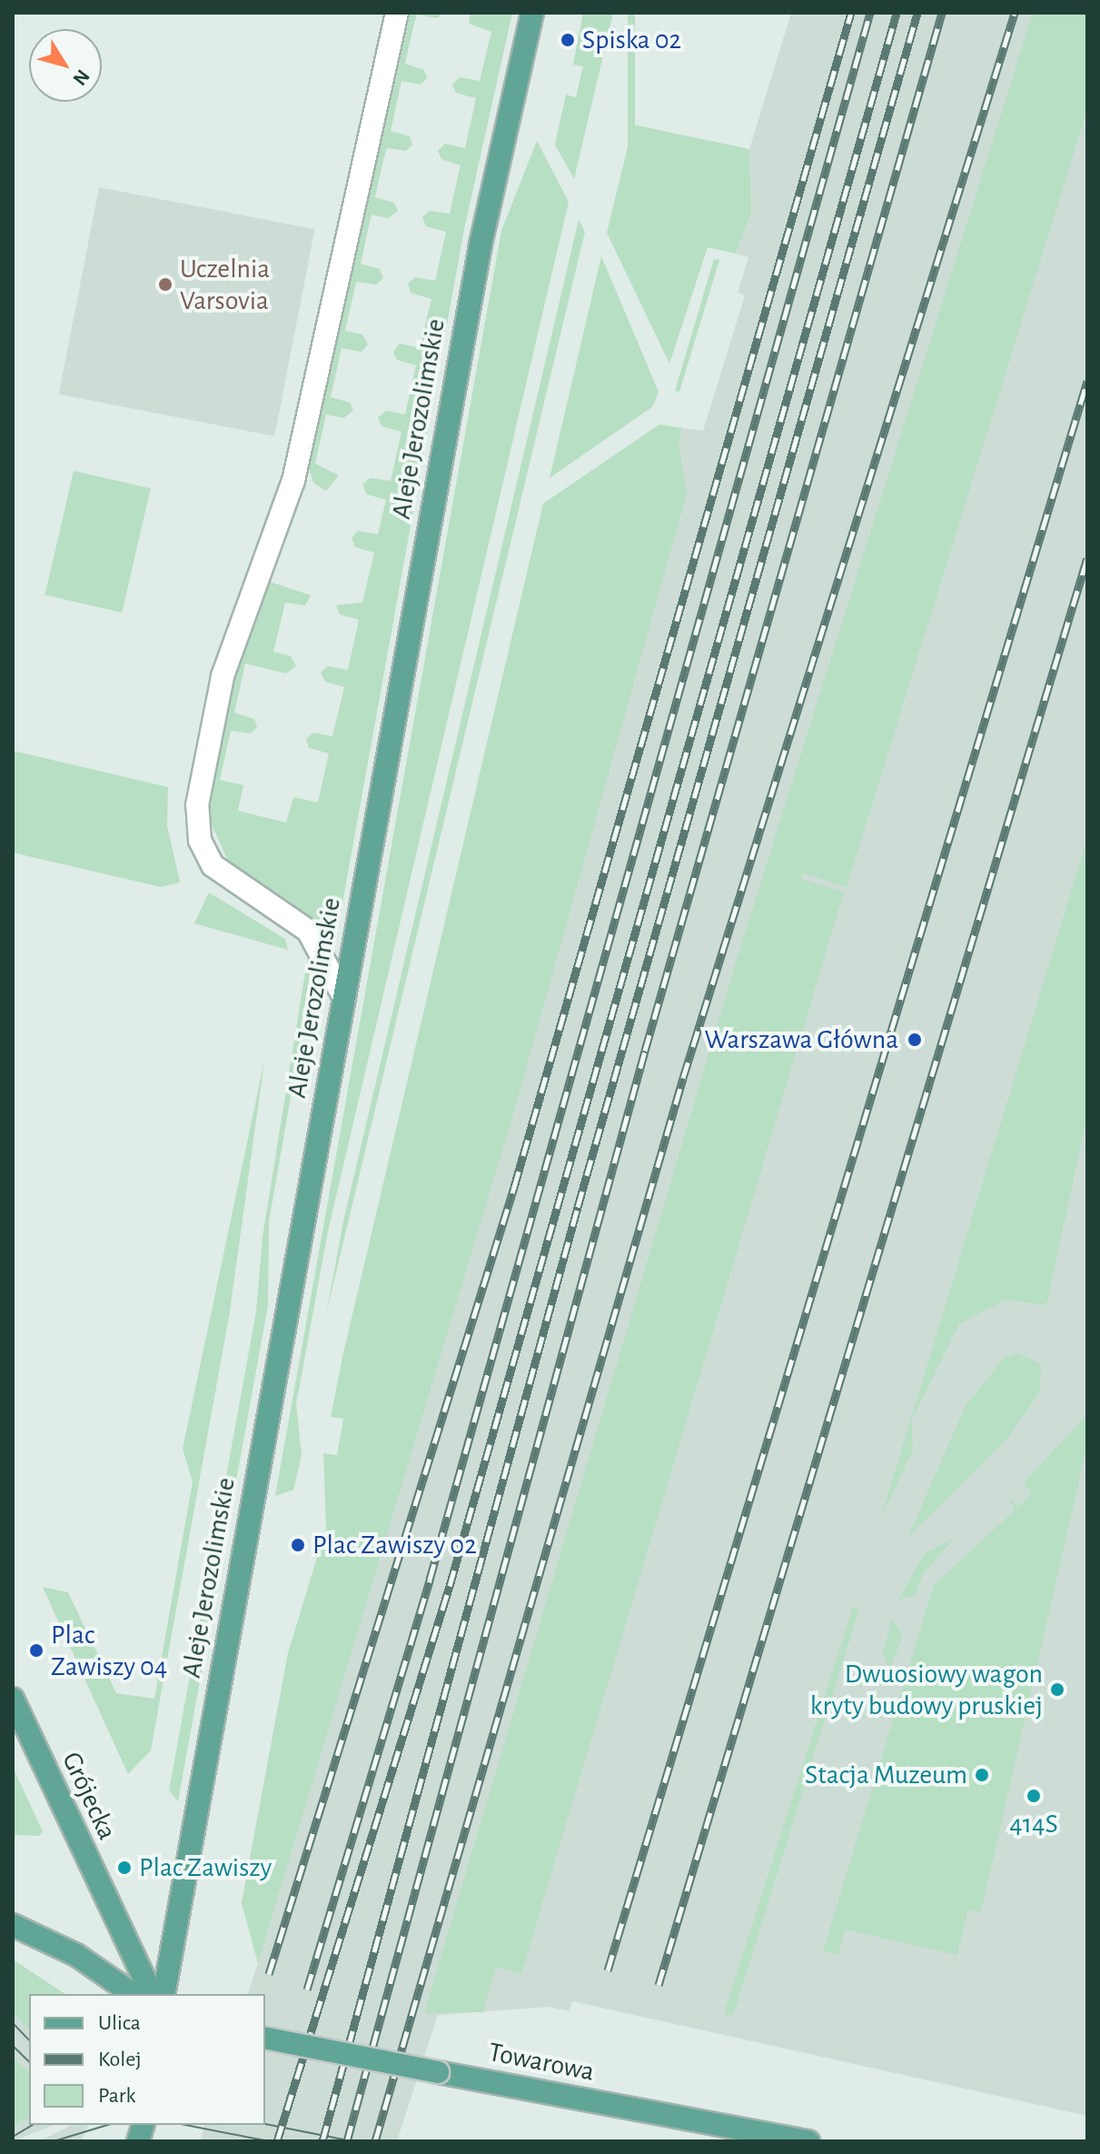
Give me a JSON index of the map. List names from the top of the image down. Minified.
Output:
{"streets":{"main road":["Aleje Jerozolimskie","Grójecka","Towarowa"]},"places":["Spiska 02","Uczelnia Varsovia","Warszawa Główna","Plac Zawiszy 02","Plac Zawiszy 04","Dwuosiowy wagon kryty budowy pruskiej","Stacja Muzeum","414S","Plac Zawiszy"],"legend":["Ulica","Kolej","Park"],"north":"bottom right"}
